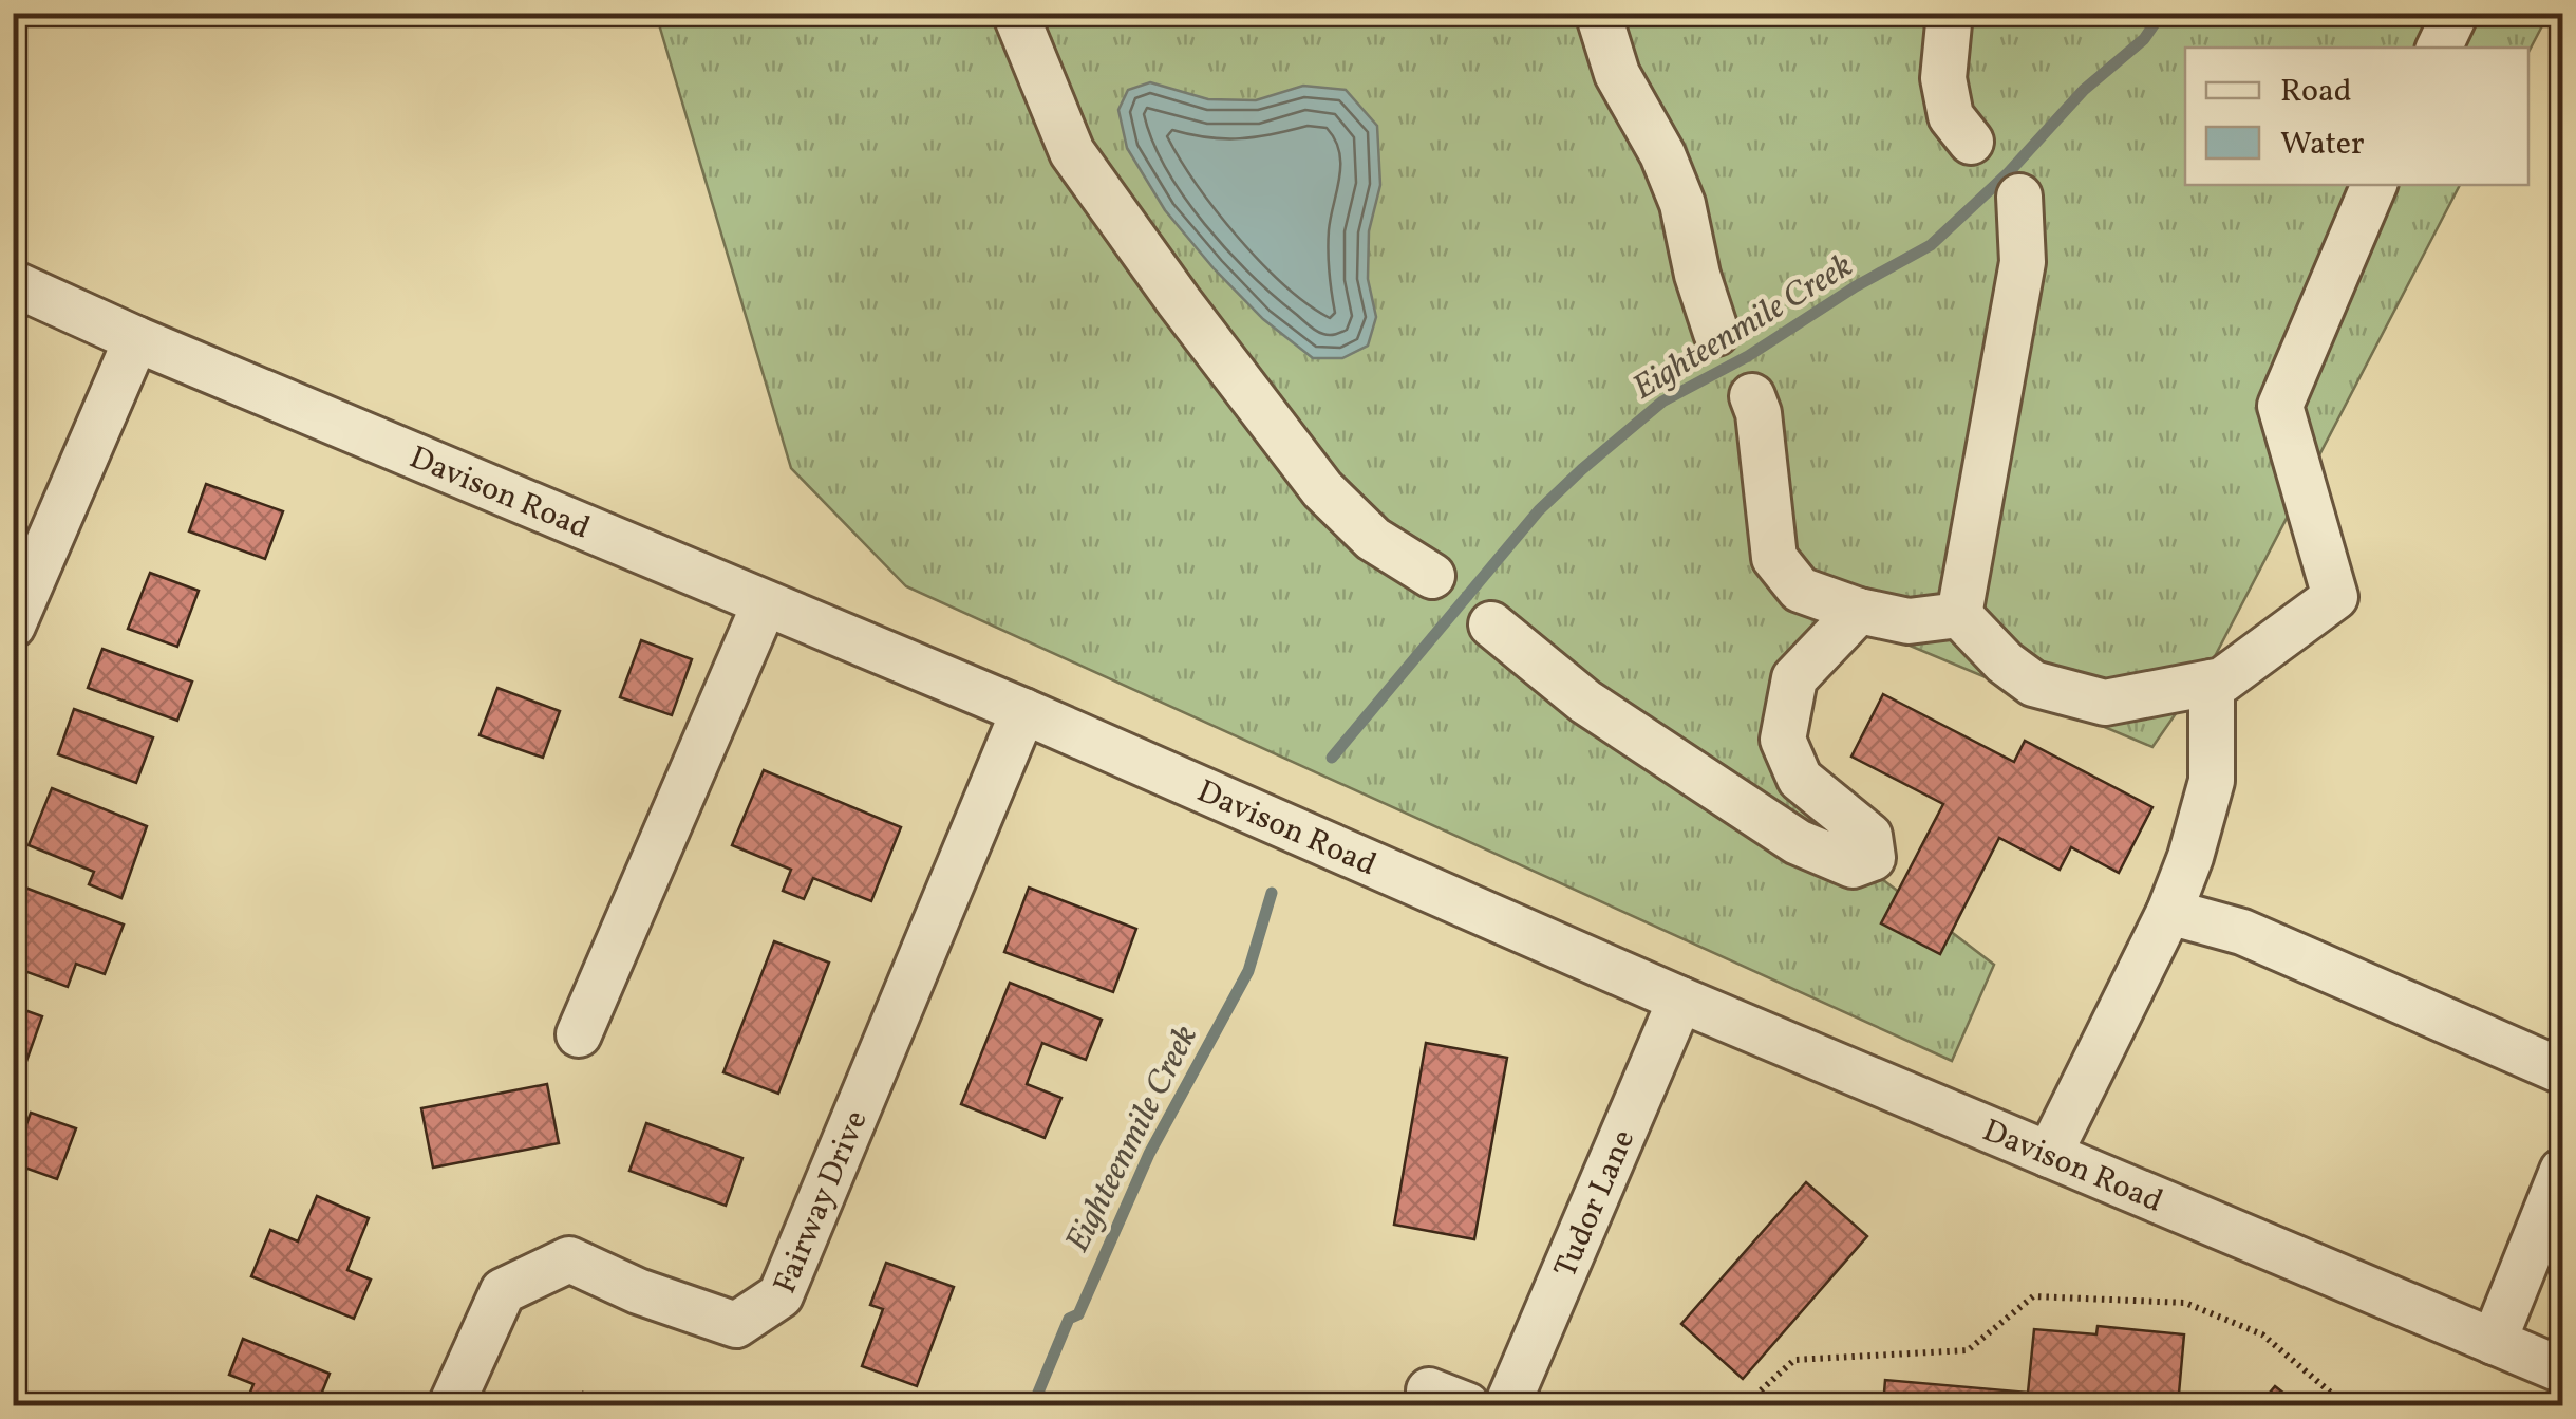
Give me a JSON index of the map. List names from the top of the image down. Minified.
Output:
{"streets":{"street":["Davison Road","Fairway Drive","Tudor Lane"]},"crossings":[["Davison Road","Fairway Drive"],["Davison Road","Tudor Lane"]],"water":["Eighteenmile Creek"],"legend":["Road","Water"]}
